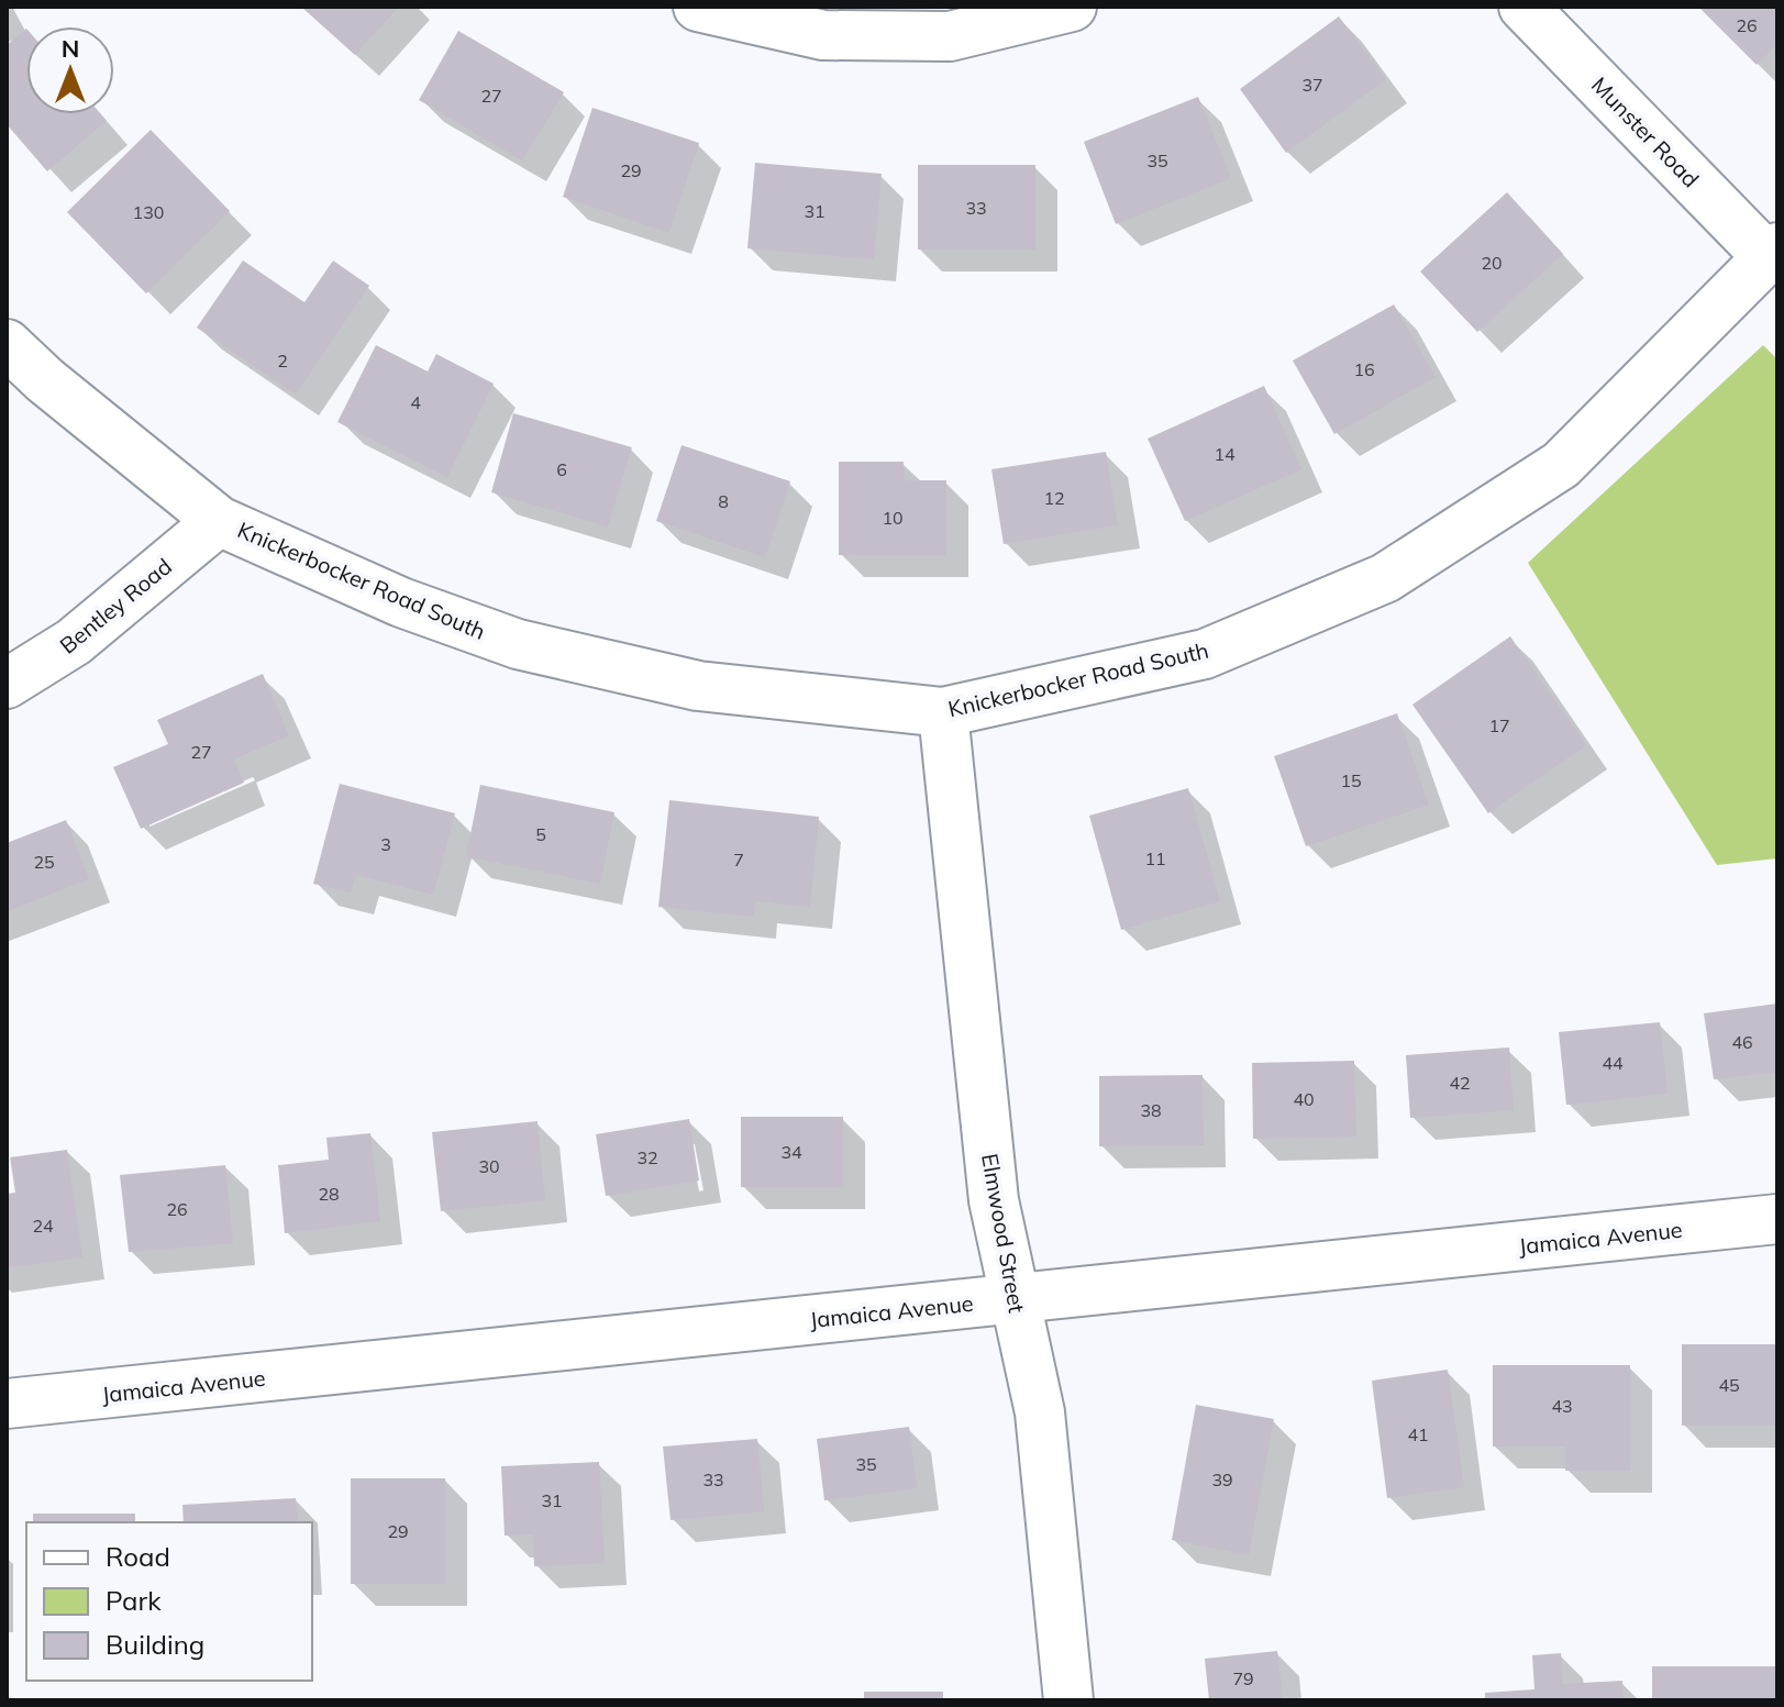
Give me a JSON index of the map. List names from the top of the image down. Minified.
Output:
{"streets":{"street":["Munster Road","Knickerbocker Road South","Bentley Road","Elmwood Street","Jamaica Avenue"]},"crossings":[["Munster Road","Knickerbocker Road South"],["Knickerbocker Road South","Bentley Road"],["Knickerbocker Road South","Elmwood Street"],["Elmwood Street","Jamaica Avenue"]],"house_numbers":["26","37","27","35","29","33","31","130","20","2","16","4","14","6","12","8","10","17","27","15","5","3","11","7","25","46","44","42","40","38","34","32","30","28","26","24","45","43","41","35","33","39","31","29","79"],"legend":["Road","Park","Building"],"north":"top"}
